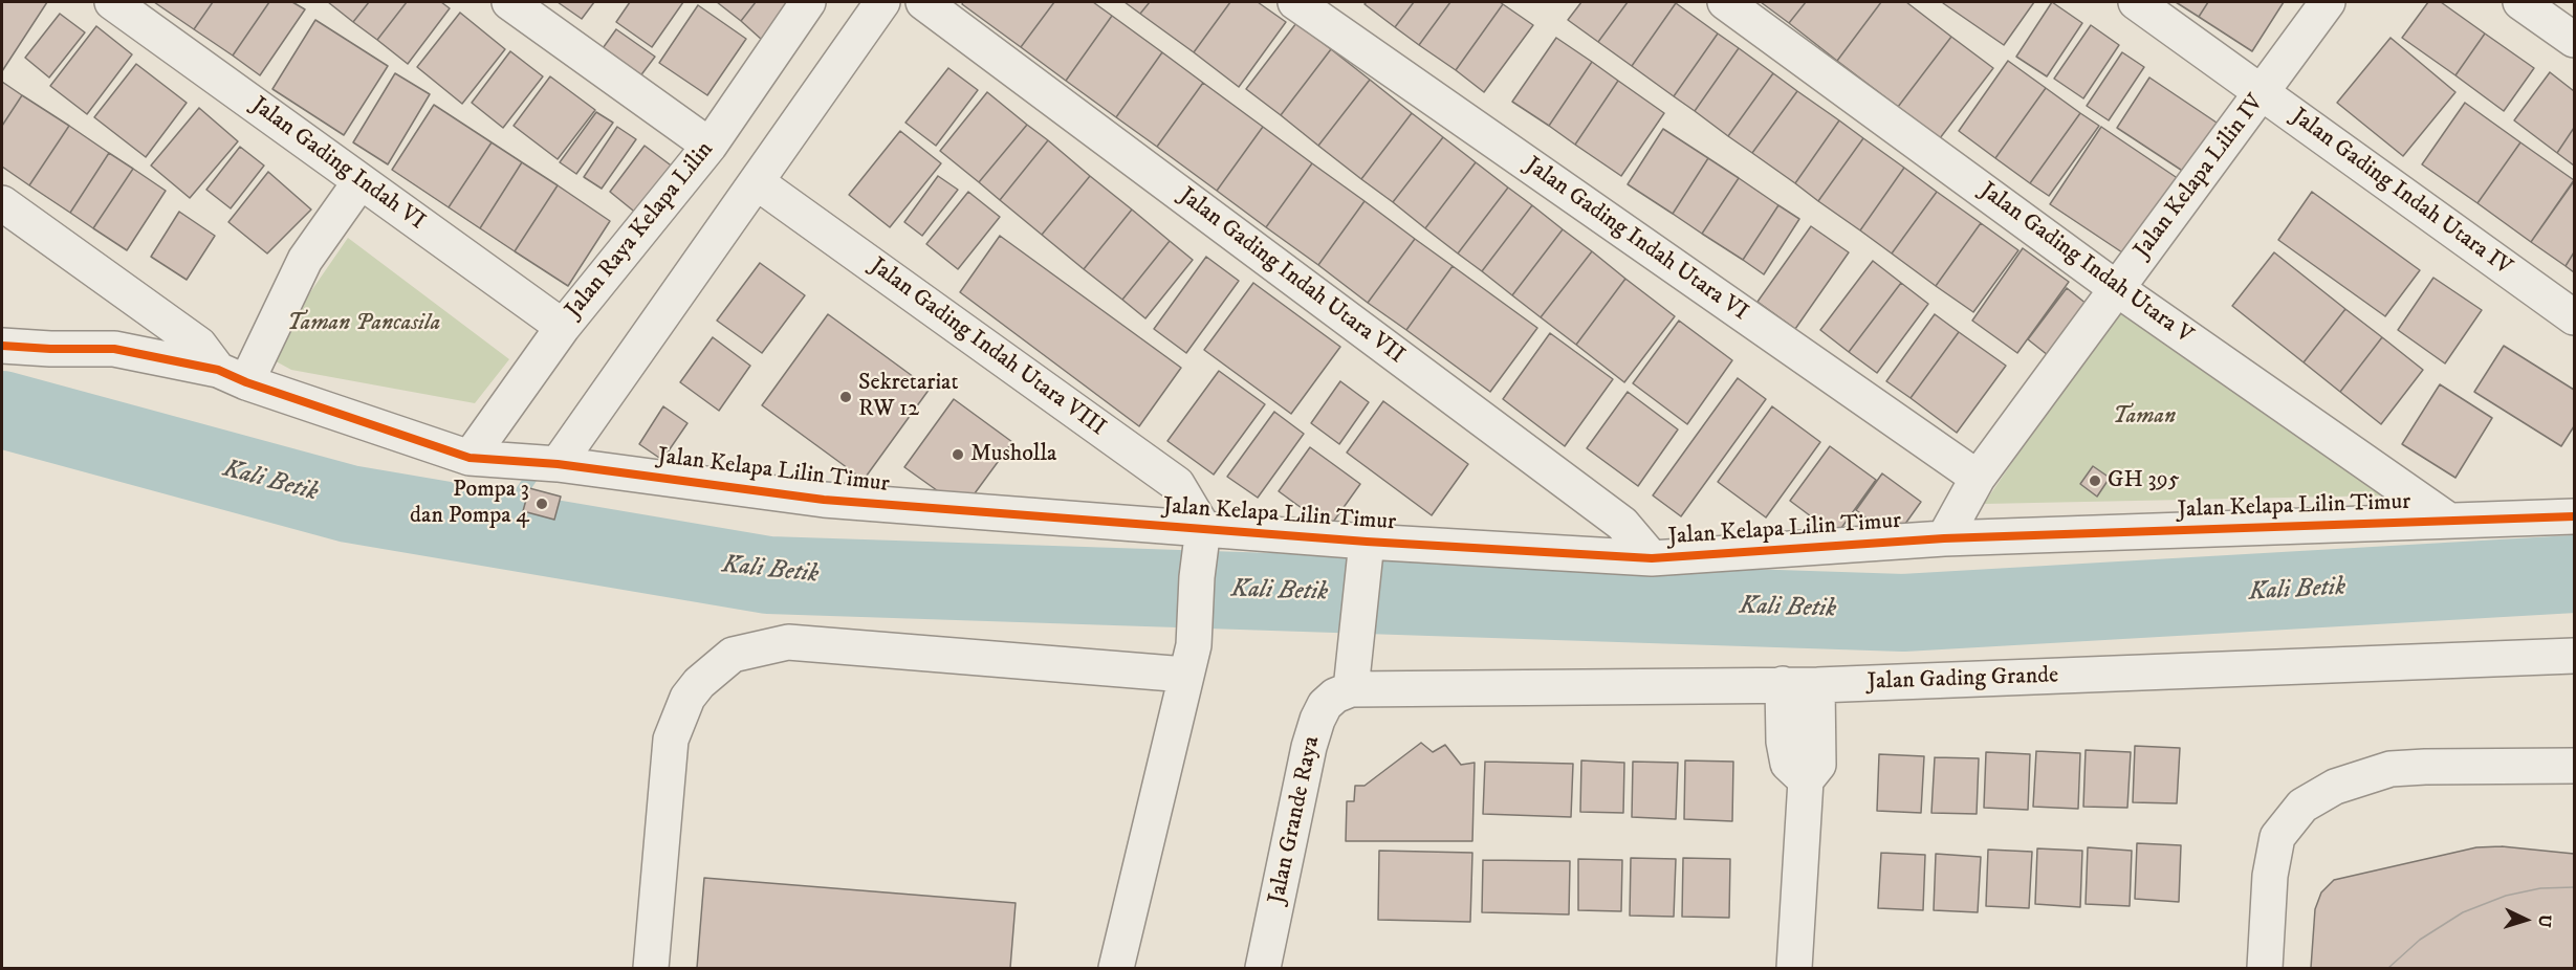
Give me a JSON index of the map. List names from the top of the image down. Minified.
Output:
{"streets":{"street":["Jalan Gading Indah VI","Jalan Kelapa Lilin IV","Jalan Gading Indah Utara IV","Jalan Raya Kelapa Lilin","Jalan Gading Indah Utara VI","Jalan Gading Indah Utara V","Jalan Gading Indah Utara VII","Jalan Gading Indah Utara VIII","Jalan Kelapa Lilin Timur","Jalan Gading Grande","Jalan Grande Raya"]},"crossings":[["Jalan Gading Indah VI","Jalan Raya Kelapa Lilin"],["Jalan Kelapa Lilin IV","Jalan Gading Indah Utara IV"],["Jalan Kelapa Lilin IV","Jalan Gading Indah Utara VI"],["Jalan Kelapa Lilin IV","Jalan Gading Indah Utara V"],["Jalan Kelapa Lilin IV","Jalan Kelapa Lilin Timur"],["Jalan Raya Kelapa Lilin","Jalan Kelapa Lilin Timur"],["Jalan Gading Indah Utara V","Jalan Kelapa Lilin Timur"],["Jalan Gading Indah Utara VII","Jalan Kelapa Lilin Timur"],["Jalan Gading Indah Utara VIII","Jalan Kelapa Lilin Timur"],["Jalan Gading Grande","Jalan Grande Raya"]],"water":["Kali Betik"],"parks":["Taman Pancasila","Taman"],"places":["Sekretariat RW 12","Musholla","GH 395","Pompa 3 dan Pompa 4"],"north":"right"}
